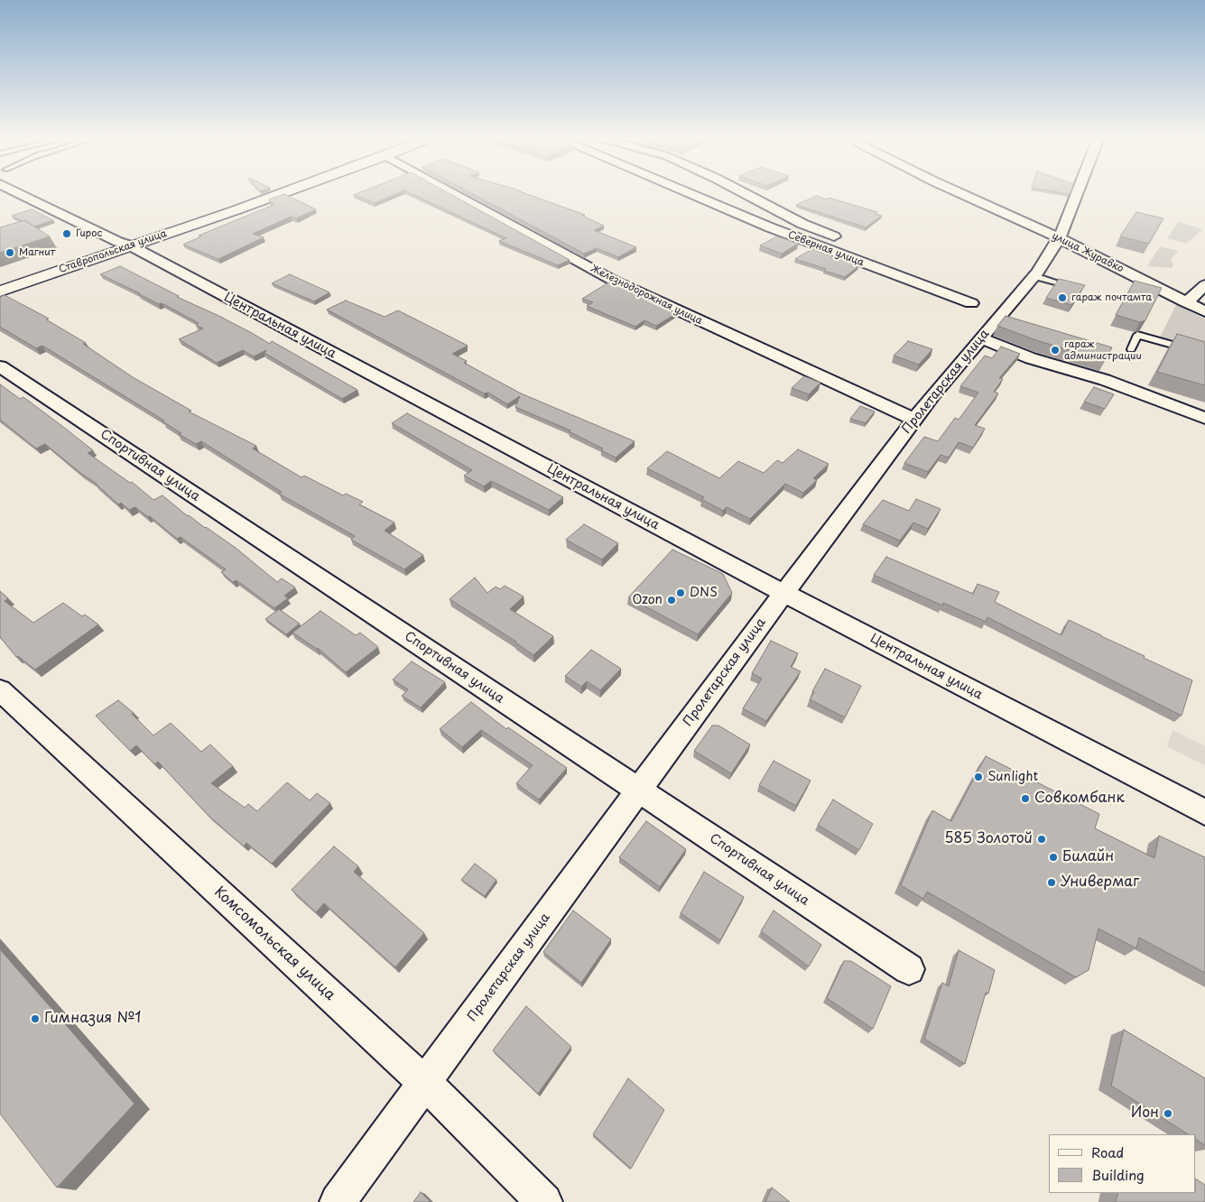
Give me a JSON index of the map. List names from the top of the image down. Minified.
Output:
{"streets":{"street":["Северная улица","Ставропольская улица","улица Журавко","Железнодорожная улица","Центральная улица","Пролетарская улица","Спортивная улица","Комсомольская улица"]},"crossings":[["Северная улица","Пролетарская улица"],["Ставропольская улица","Центральная улица"],["улица Журавко","Пролетарская улица"],["Железнодорожная улица","Пролетарская улица"],["Центральная улица","Пролетарская улица"],["Пролетарская улица","Спортивная улица"],["Пролетарская улица","Комсомольская улица"]],"places":["Гирос","Магнит","гараж почтамта","гараж администрации","DNS","Ozon","Sunlight","Совкомбанк","585 Золотой","Билайн","Универмаг","Гимназия №1","Ион"],"legend":["Road","Building"]}
